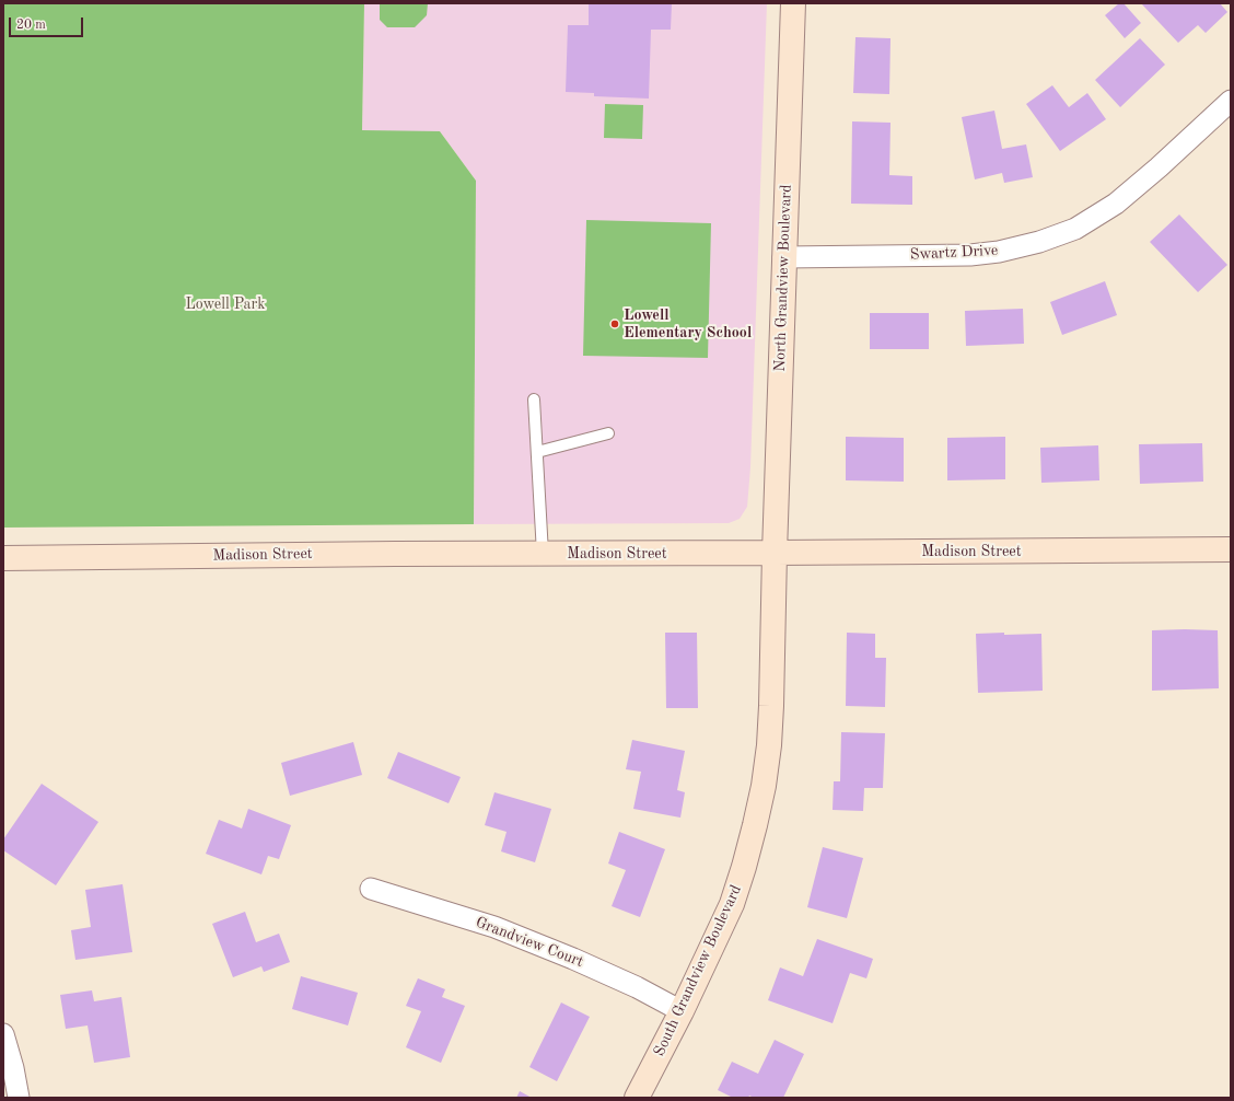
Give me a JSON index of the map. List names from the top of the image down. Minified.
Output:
{"streets":{"street":["Swartz Drive","North Grandview Boulevard","Madison Street","Grandview Court","South Grandview Boulevard"]},"crossings":[["Swartz Drive","North Grandview Boulevard"],["North Grandview Boulevard","Madison Street"],["North Grandview Boulevard","South Grandview Boulevard"],["Madison Street","South Grandview Boulevard"],["Grandview Court","South Grandview Boulevard"]],"parks":["Lowell Park"],"places":["Lowell Elementary School"],"scale_bar":"20 m"}
